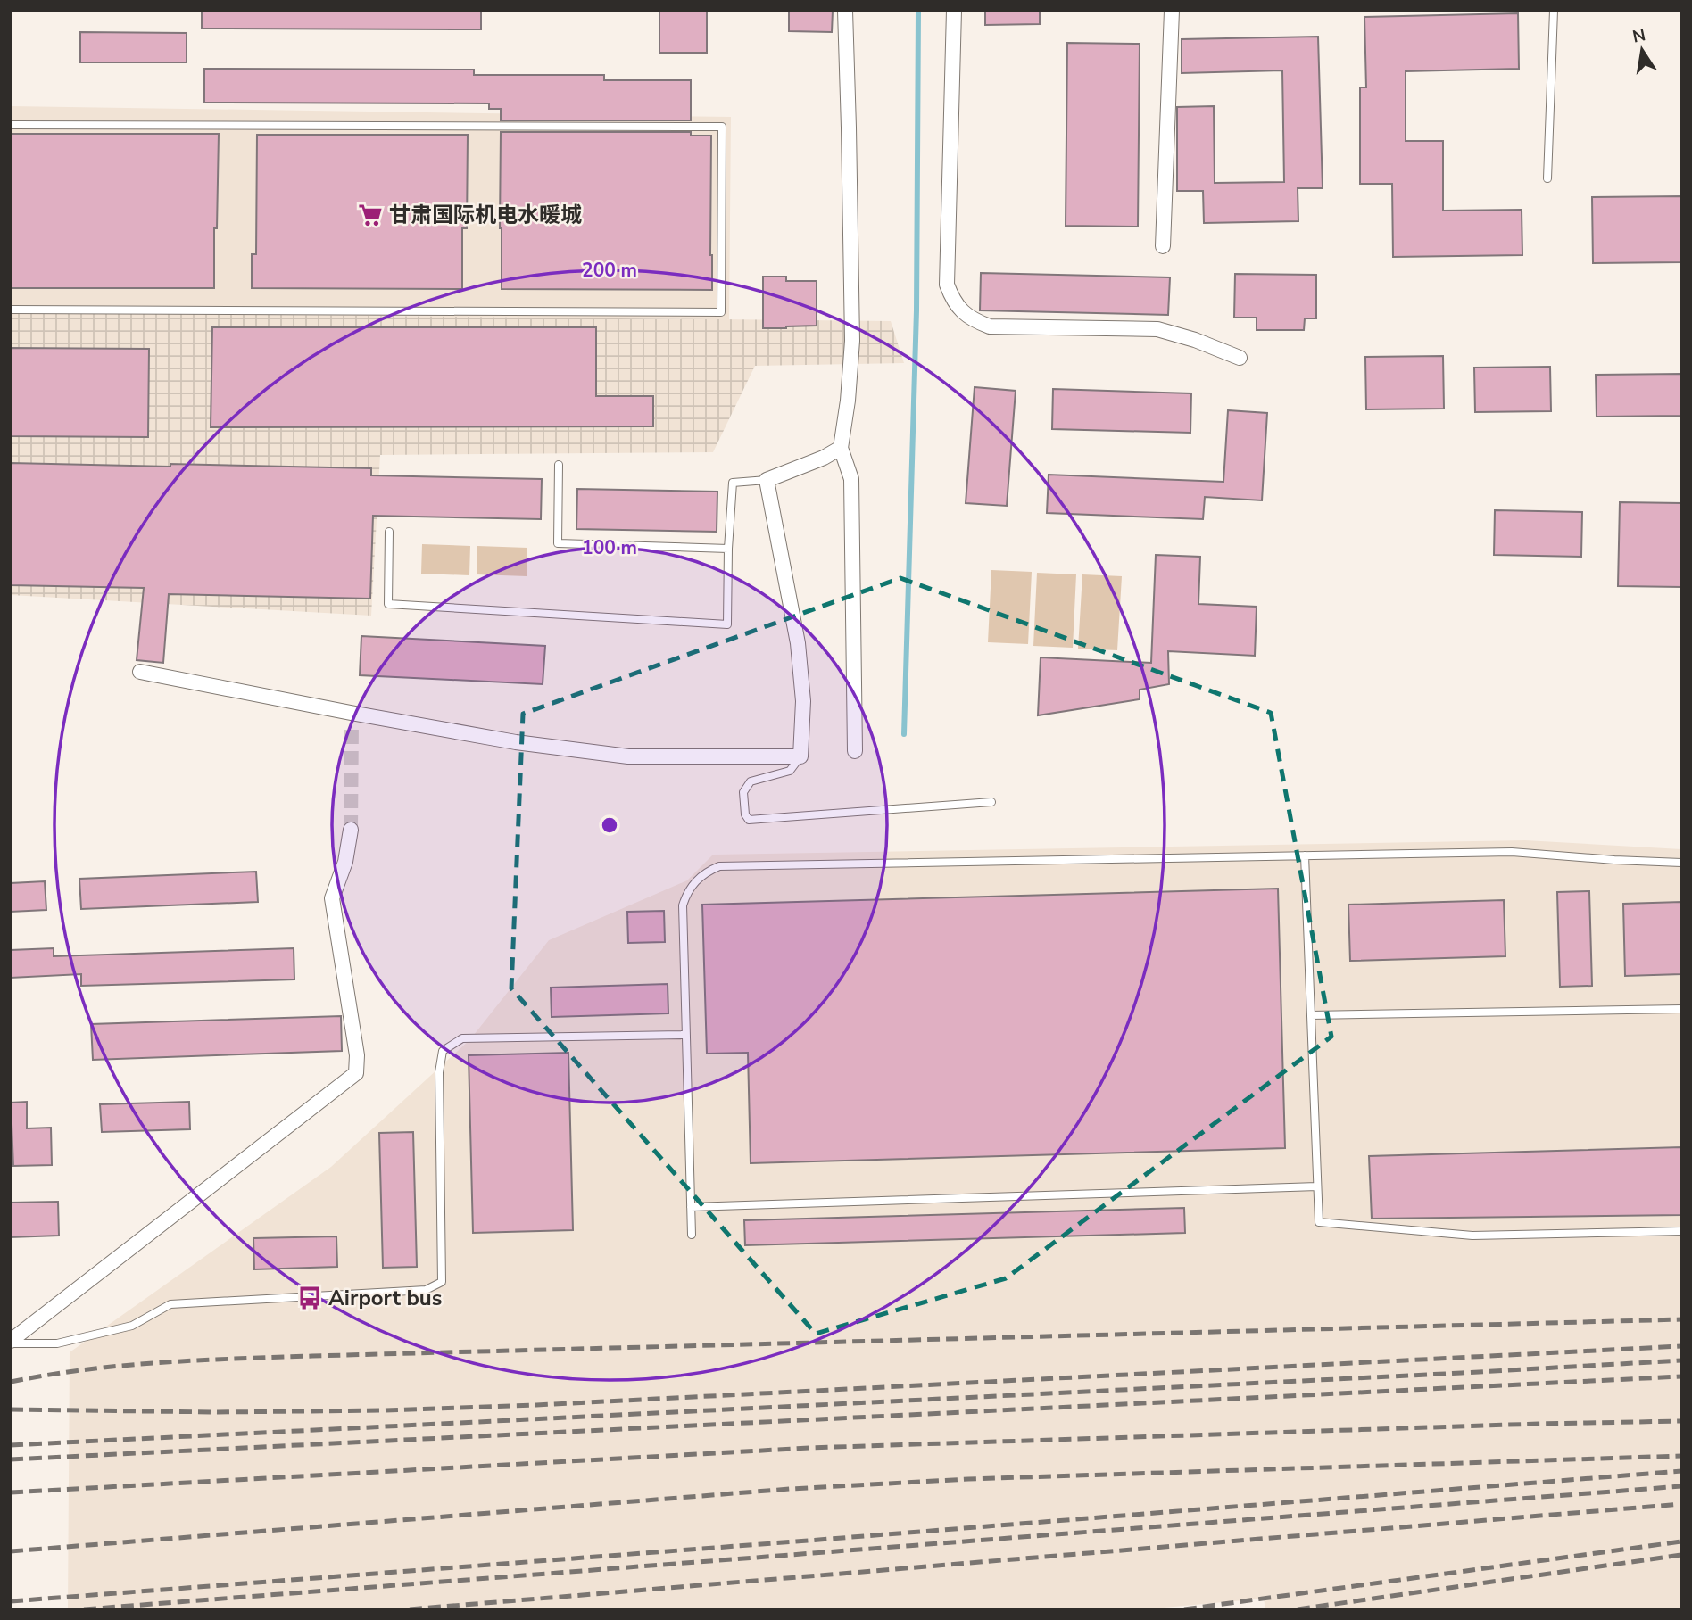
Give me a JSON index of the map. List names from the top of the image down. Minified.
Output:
{"places":{"supermarket":["甘肃国际机电水暖城"],"bus stop":["Airport bus"]},"north":"top","rings":["200 m","100 m"]}
